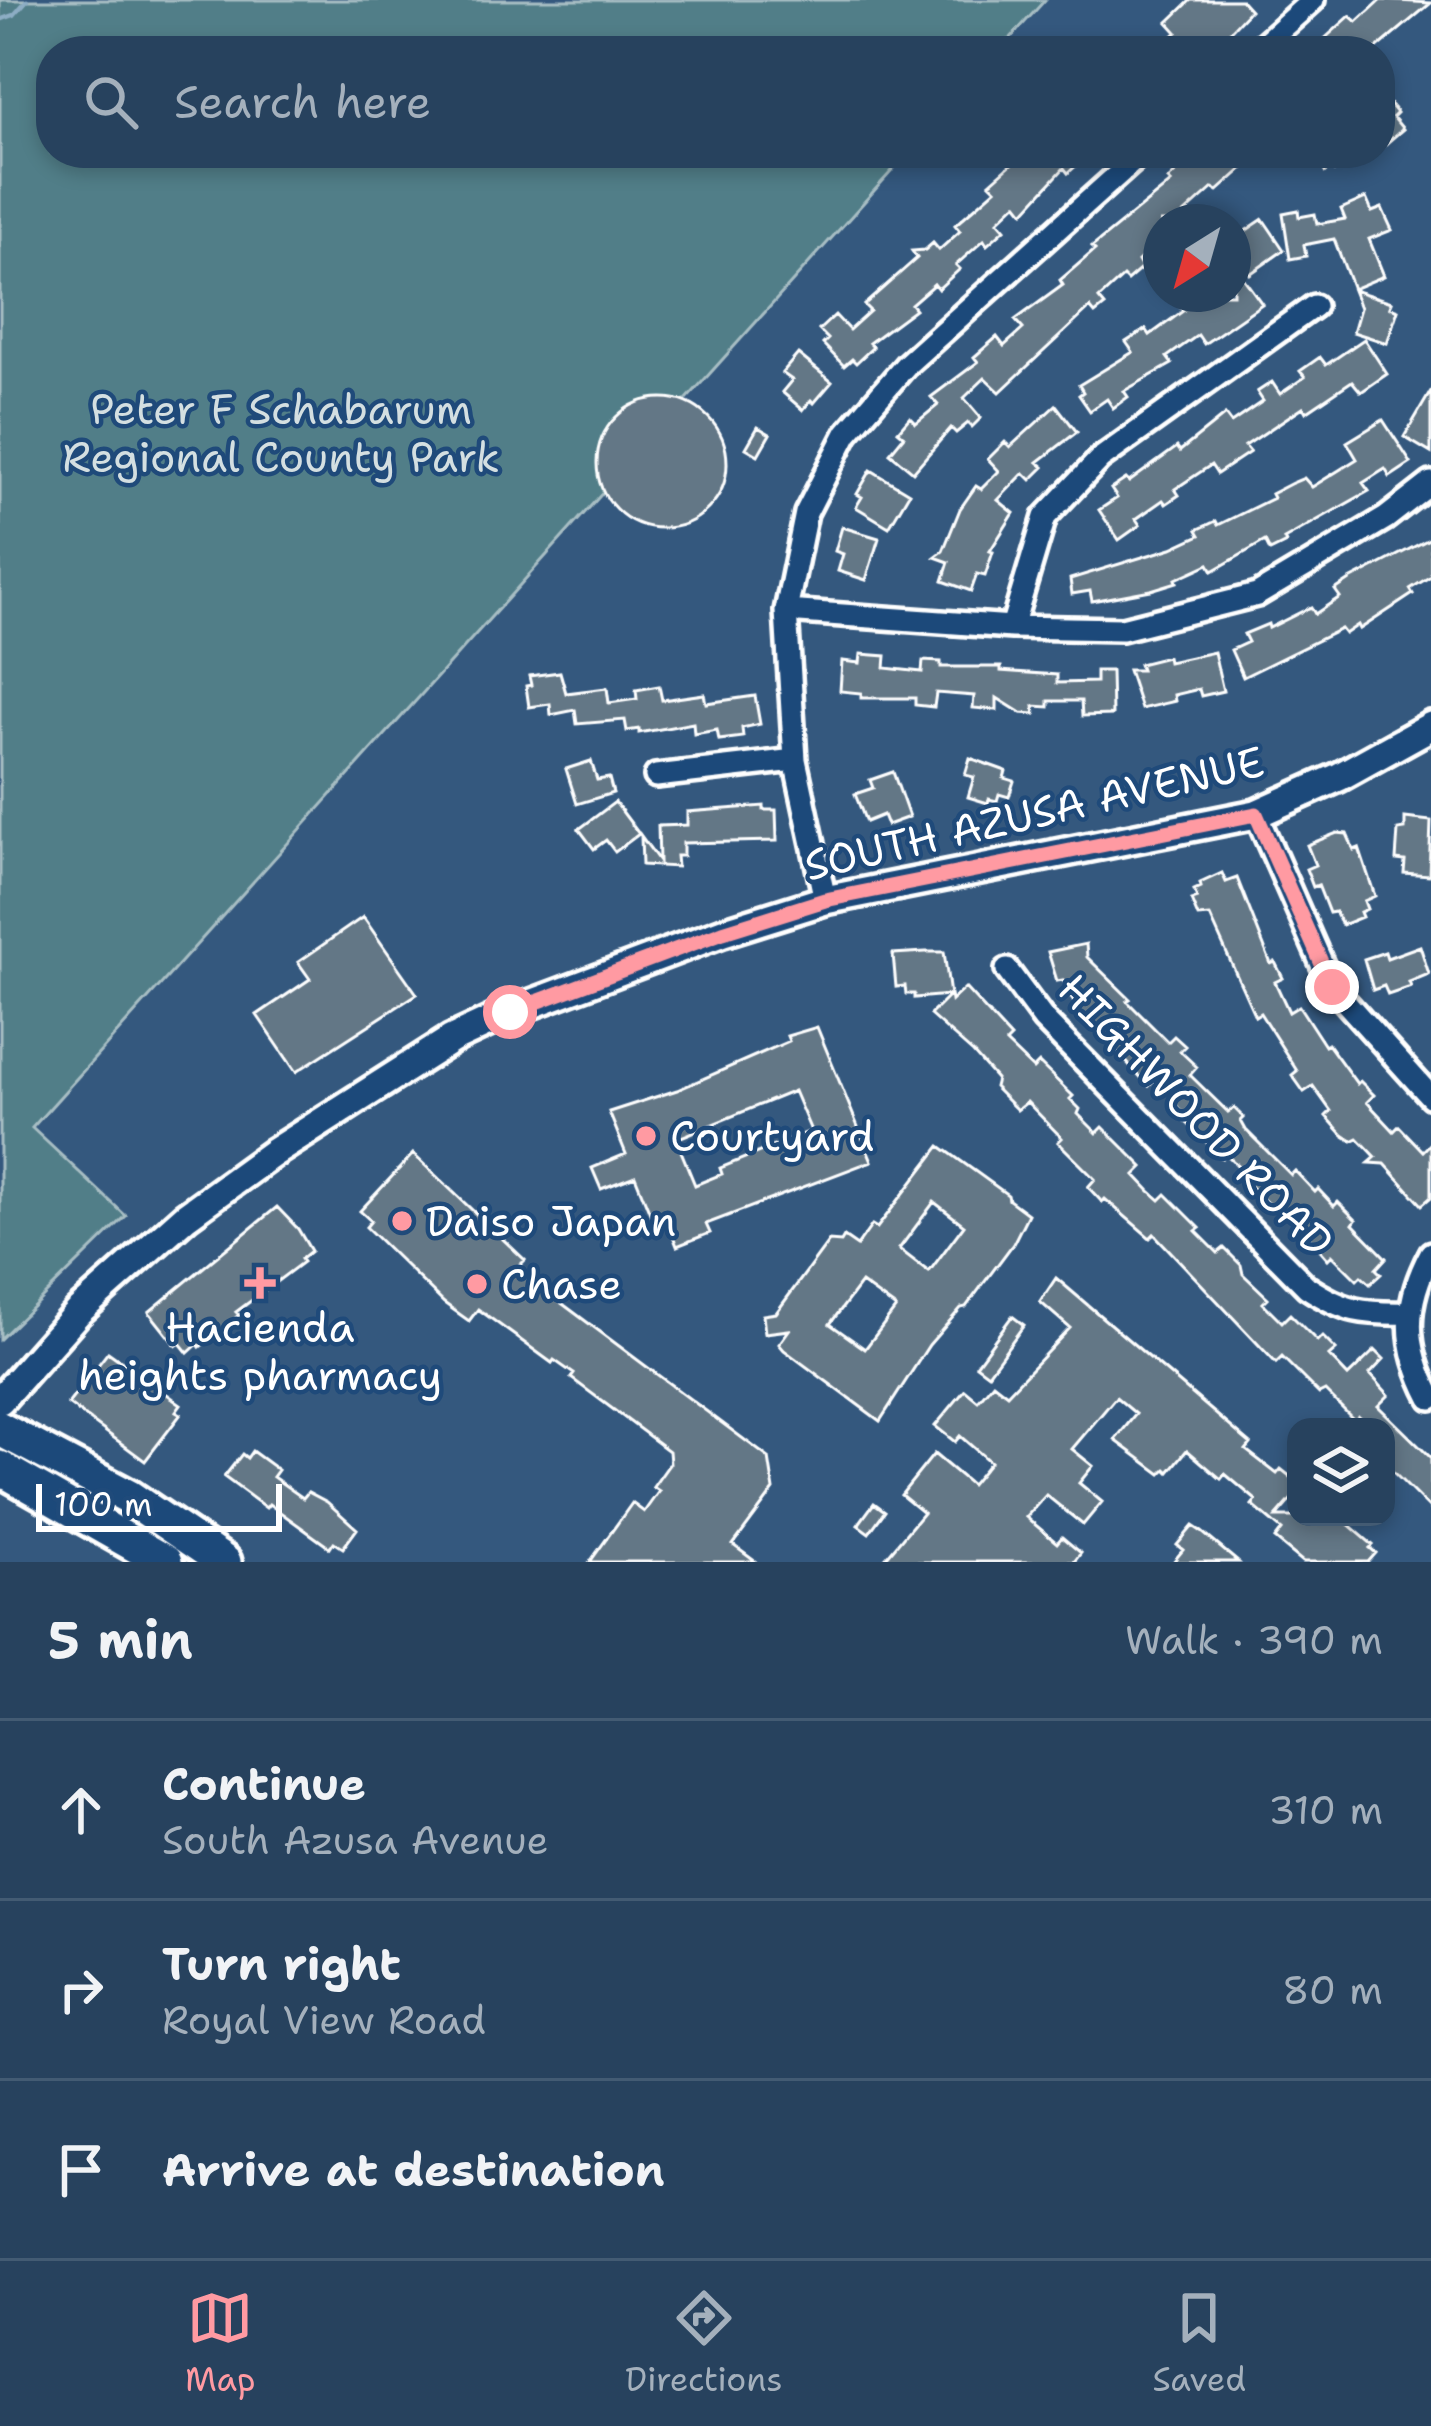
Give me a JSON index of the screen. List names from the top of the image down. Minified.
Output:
{"streets":{"street":["SOUTH AZUSA AVENUE","HIGHWOOD ROAD"]},"parks":["Peter F Schabarum Regional County Park"],"places":{"other":["Courtyard","Daiso Japan","Chase"],"health":["Hacienda heights pharmacy"]},"scale_bar":"100 m","north":"bottom left","page":{"search":"Search here","scale":"100 m","heading":["5 min","Walk · 390 m"],"list":[["Continue","South Azusa Avenue","310 m"],["Turn right","Royal View Road","80 m"],"Arrive at destination"],"nav":["Map","Directions","Saved"]}}
